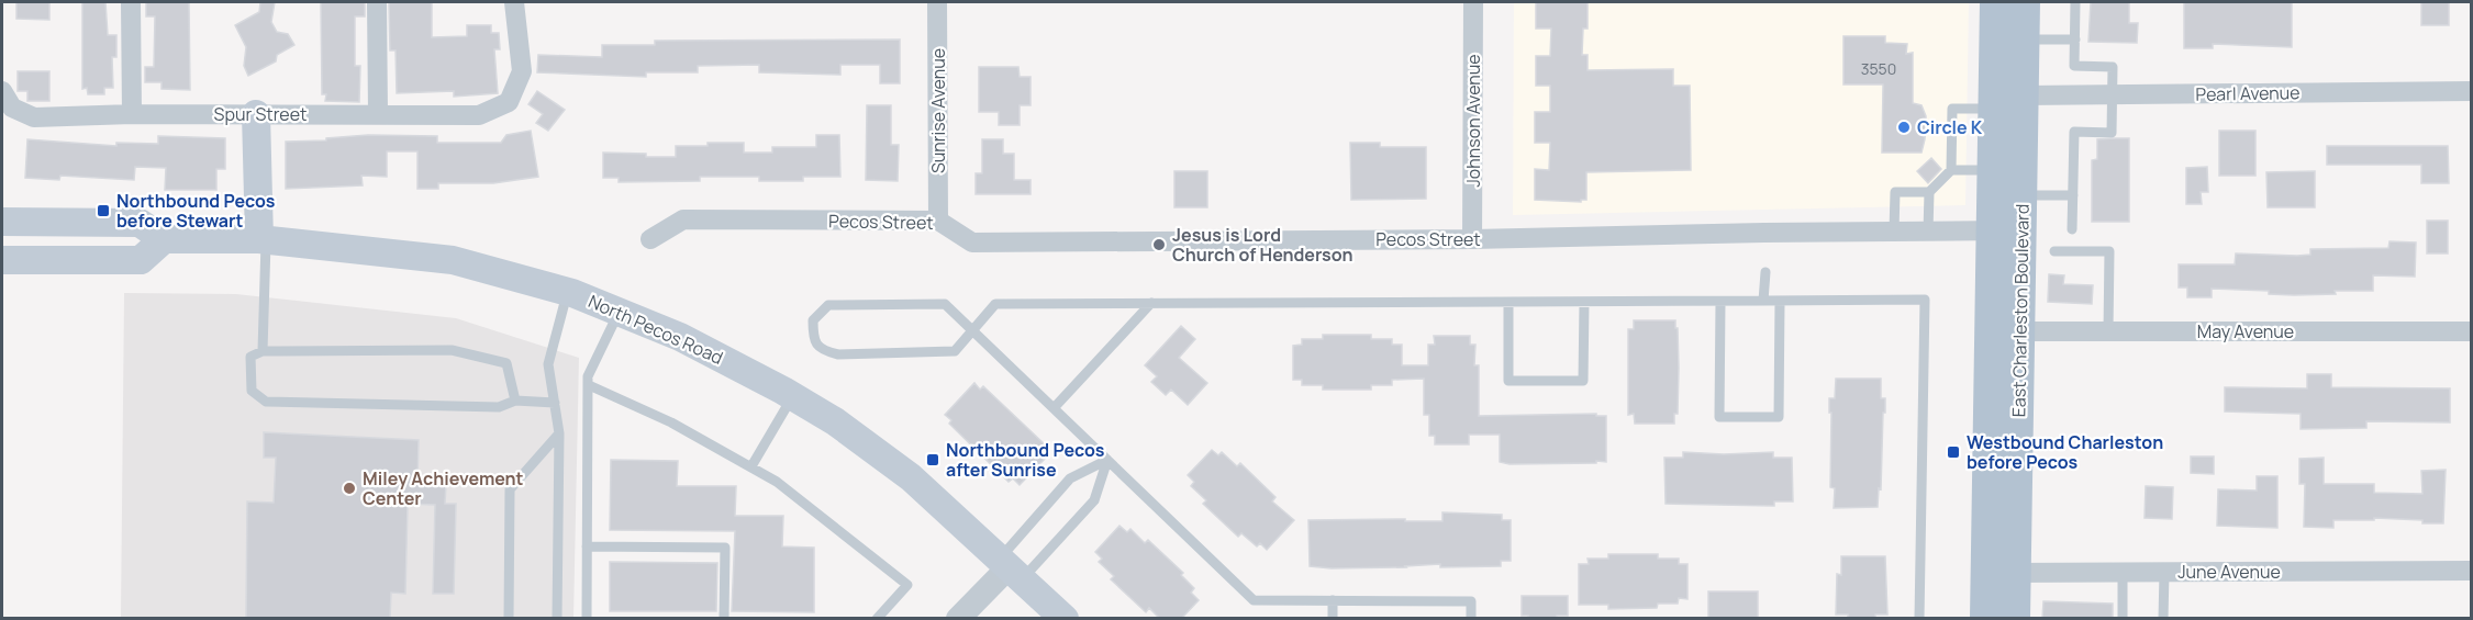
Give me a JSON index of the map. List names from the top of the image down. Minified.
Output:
{"streets":{"main road":["East Charleston Boulevard","North Pecos Road"],"street":["Pearl Avenue","Sunrise Avenue","Spur Street","Johnson Avenue","Pecos Street","May Avenue","June Avenue"]},"crossings":[["Pearl Avenue","East Charleston Boulevard"],["Sunrise Avenue","Pecos Street"],["Johnson Avenue","Pecos Street"],["Pecos Street","East Charleston Boulevard"],["East Charleston Boulevard","May Avenue"],["East Charleston Boulevard","June Avenue"]],"places":{"other":["Circle K","Jesus is Lord Church of Henderson","Miley Achievement Center"],"transit":["Northbound Pecos before Stewart","Westbound Charleston before Pecos","Northbound Pecos after Sunrise"]},"house_numbers":["3550"]}
